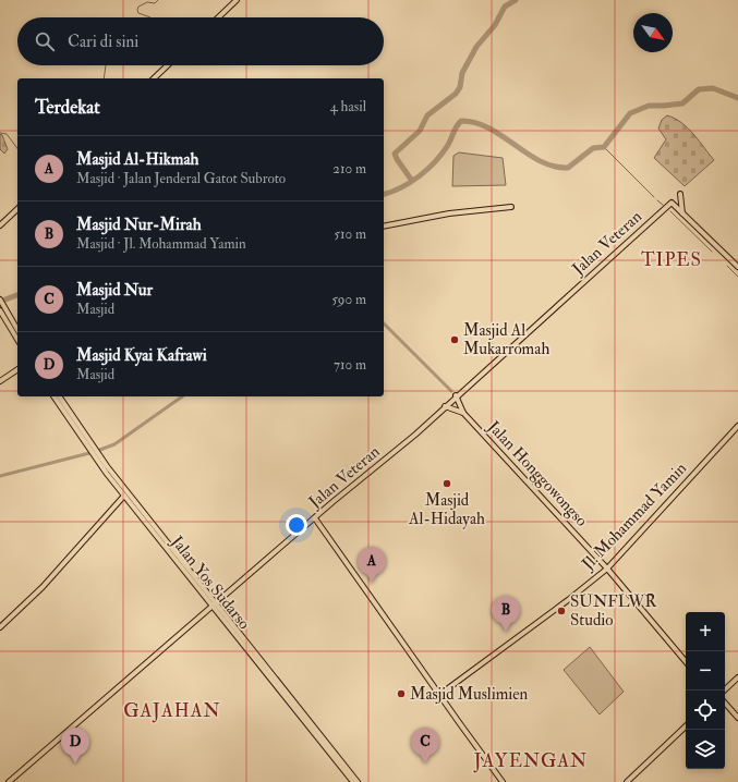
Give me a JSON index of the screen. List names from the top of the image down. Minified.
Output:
{"streets":{"main road":["Jalan Veteran","Jalan Honggowongso","Jl. Mohammad Yamin","Jalan Yos Sudarso"]},"crossings":[["Jalan Veteran","Jalan Honggowongso"],["Jalan Veteran","Jalan Yos Sudarso"],["Jalan Honggowongso","Jl. Mohammad Yamin"]],"districts":["TIPES","GAJAHAN","JAYENGAN"],"places":["Masjid Al Mukarromah","Masjid Al-Hidayah","SUNFLWR Studio","Masjid Muslimien"],"north":"bottom right","page":{"search":"Cari di sini","heading":["Terdekat","4 hasil"],"list":[{"mark":"A","name":"Masjid Al-Hikmah","note":"Masjid · Jalan Jenderal Gatot Subroto","value":"210 m"},{"mark":"B","name":"Masjid Nur-Mirah","note":"Masjid · Jl. Mohammad Yamin","value":"510 m"},{"mark":"C","name":"Masjid Nur","note":"Masjid","value":"590 m"},{"mark":"D","name":"Masjid Kyai Kafrawi","note":"Masjid","value":"710 m"}],"pins":["A","B","C","D"],"map_buttons":["+","−"]}}
